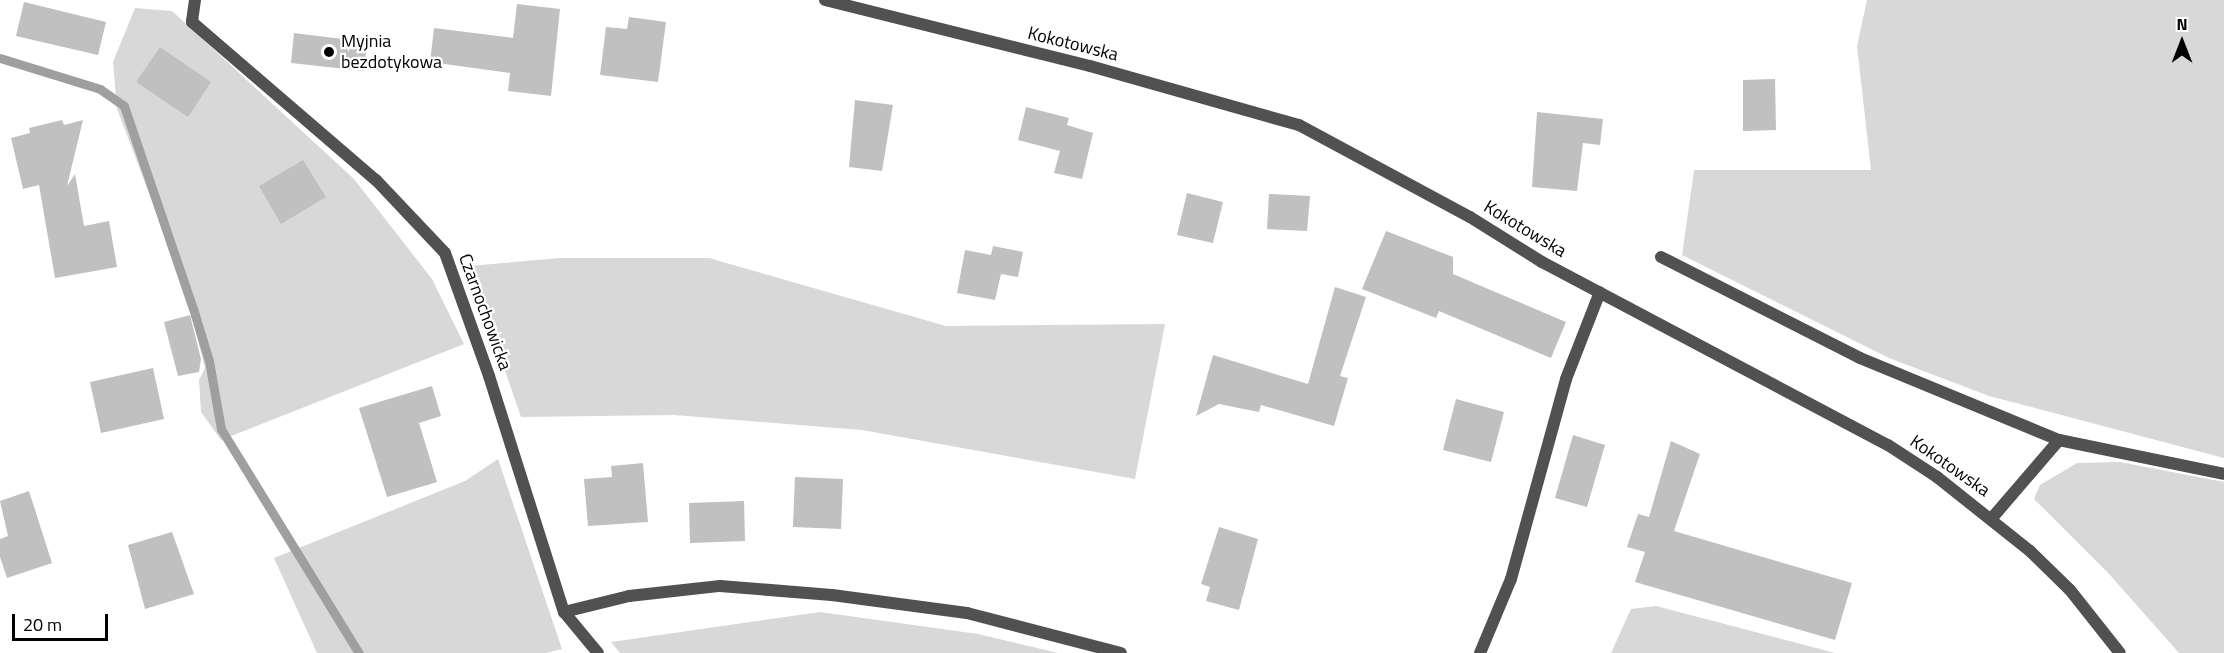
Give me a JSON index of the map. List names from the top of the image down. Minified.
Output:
{"streets":{"street":["Kokotowska","Czarnochowicka"]},"places":["Myjnia bezdotykowa"],"scale_bar":"20 m","north":"top"}
